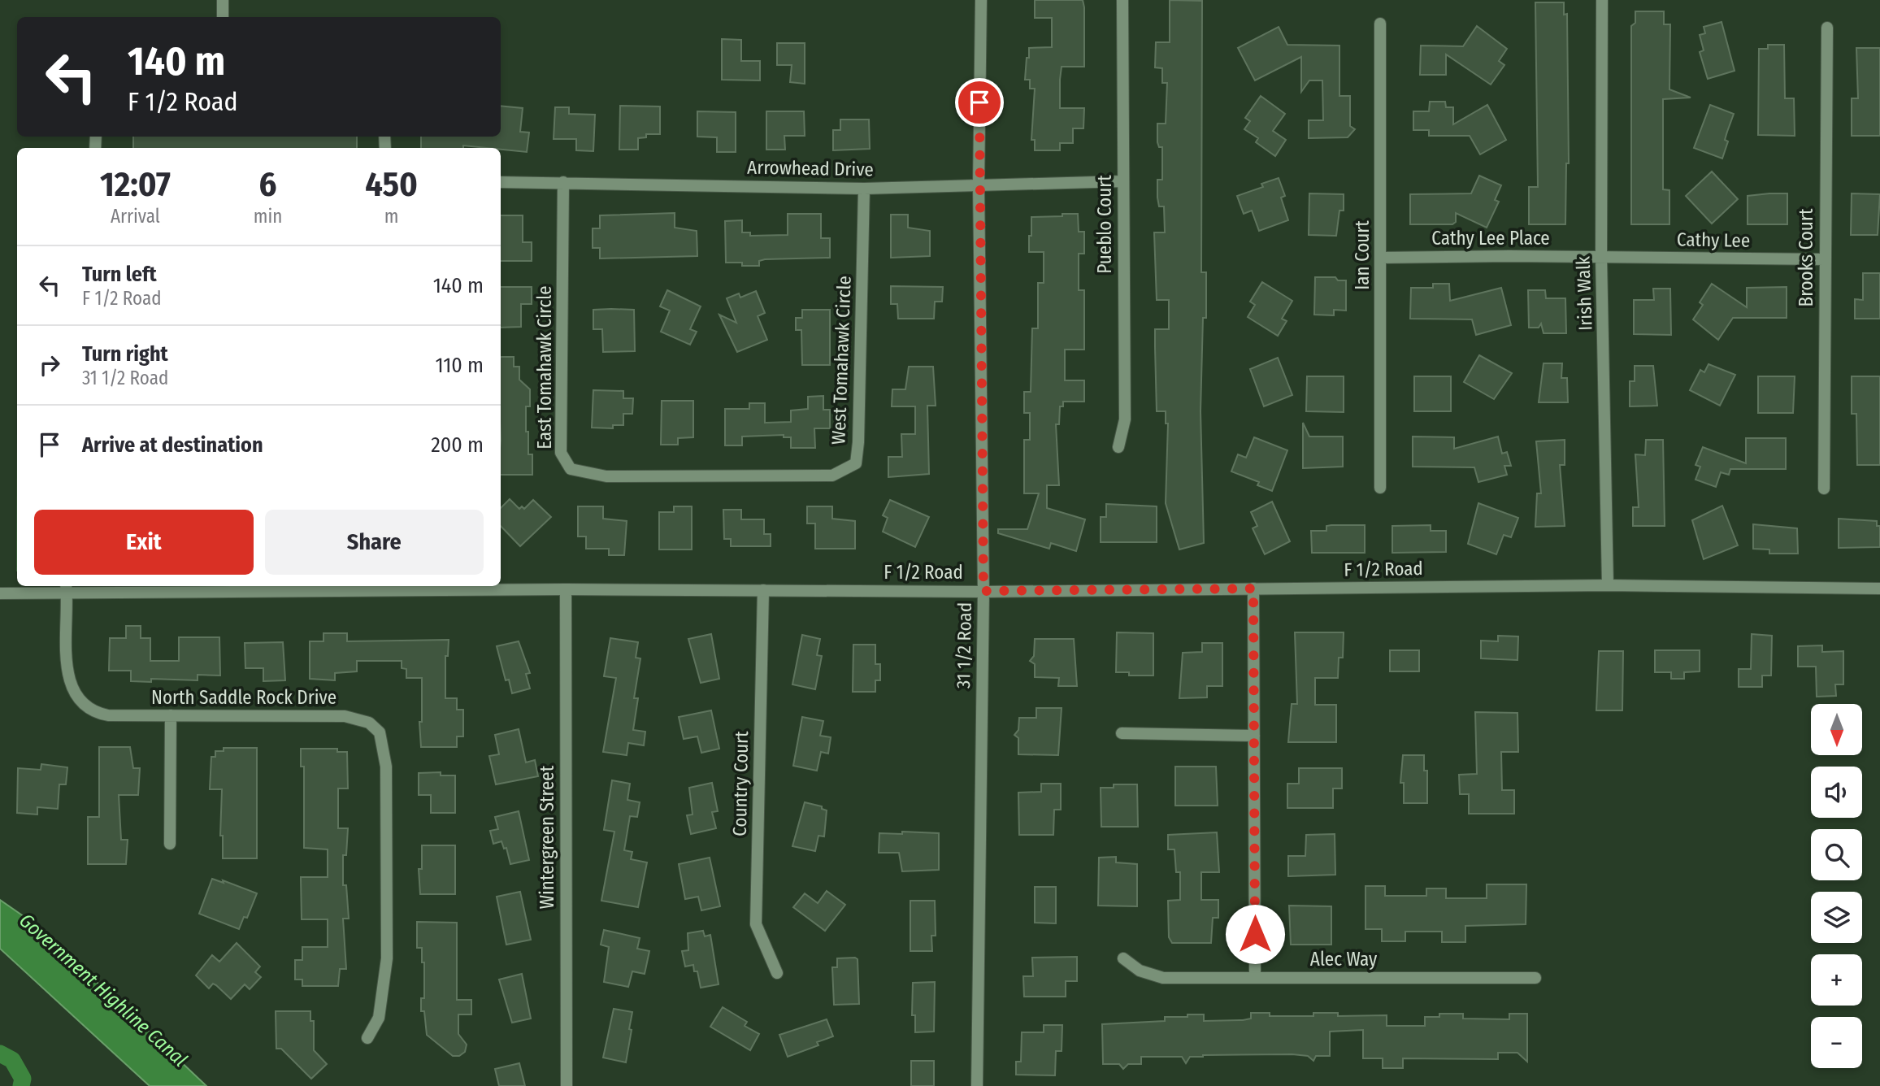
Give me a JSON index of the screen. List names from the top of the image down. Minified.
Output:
{"streets":{"street":["Arrowhead Drive","Pueblo Court","Cathy Lee Place","Cathy Lee","Ian Court","Brooks Court","Irish Walk","West Tomahawk Circle","East Tomahawk Circle","F 1/2 Road","31 1/2 Road","North Saddle Rock Drive","Country Court","Wintergreen Street","Alec Way"]},"crossings":[["Arrowhead Drive","Pueblo Court"],["Arrowhead Drive","West Tomahawk Circle"],["Arrowhead Drive","East Tomahawk Circle"],["Arrowhead Drive","31 1/2 Road"],["Cathy Lee Place","Cathy Lee"],["Cathy Lee Place","Ian Court"],["Cathy Lee Place","Irish Walk"],["Cathy Lee","Brooks Court"],["Cathy Lee","Irish Walk"],["Irish Walk","F 1/2 Road"],["West Tomahawk Circle","East Tomahawk Circle"],["F 1/2 Road","31 1/2 Road"],["F 1/2 Road","North Saddle Rock Drive"],["F 1/2 Road","Country Court"],["F 1/2 Road","Wintergreen Street"]],"water":["Government Highline Canal"],"north":"bottom","page":{"turn":["140 m","F 1/2 Road"],"eta":["12:07","Arrival","6","min","450","m"],"list":[{"name":"Turn left","note":"F 1/2 Road","value":"140 m"},{"name":"Turn right","note":"31 1/2 Road","value":"110 m"},{"name":"Arrive at destination","value":"200 m"}],"buttons":["Exit","Share"],"map_buttons":["+","−"]}}
